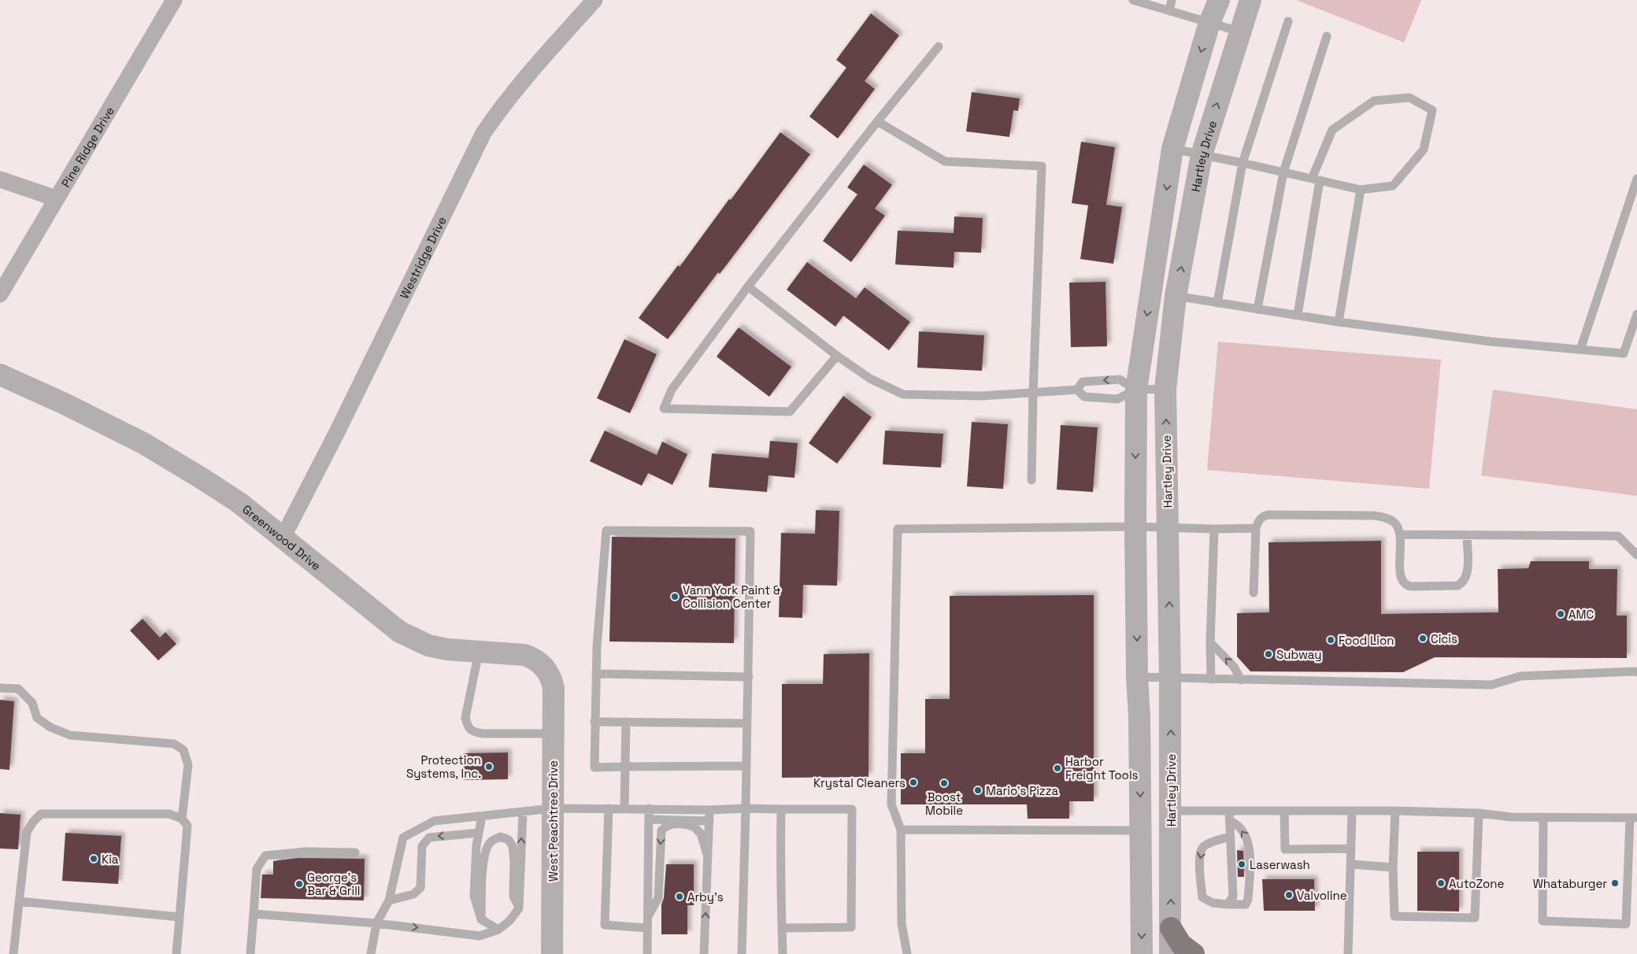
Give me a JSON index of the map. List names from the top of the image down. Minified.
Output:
{"streets":{"street":["Pine Ridge Drive","Hartley Drive","Westridge Drive","Greenwood Drive","West Peachtree Drive"]},"crossings":[["Westridge Drive","Greenwood Drive"],["Greenwood Drive","West Peachtree Drive"]],"places":["Vann York Paint & Collision Center","AMC","Cicis","Food Lion","Subway","Protection Systems, Inc.","Harbor Freight Tools","Krystal Cleaners","Boost Mobile","Mario's Pizza","Kia","Laserwash","AutoZone","Whataburger","George's Bar & Grill","Valvoline","Arby's"]}
